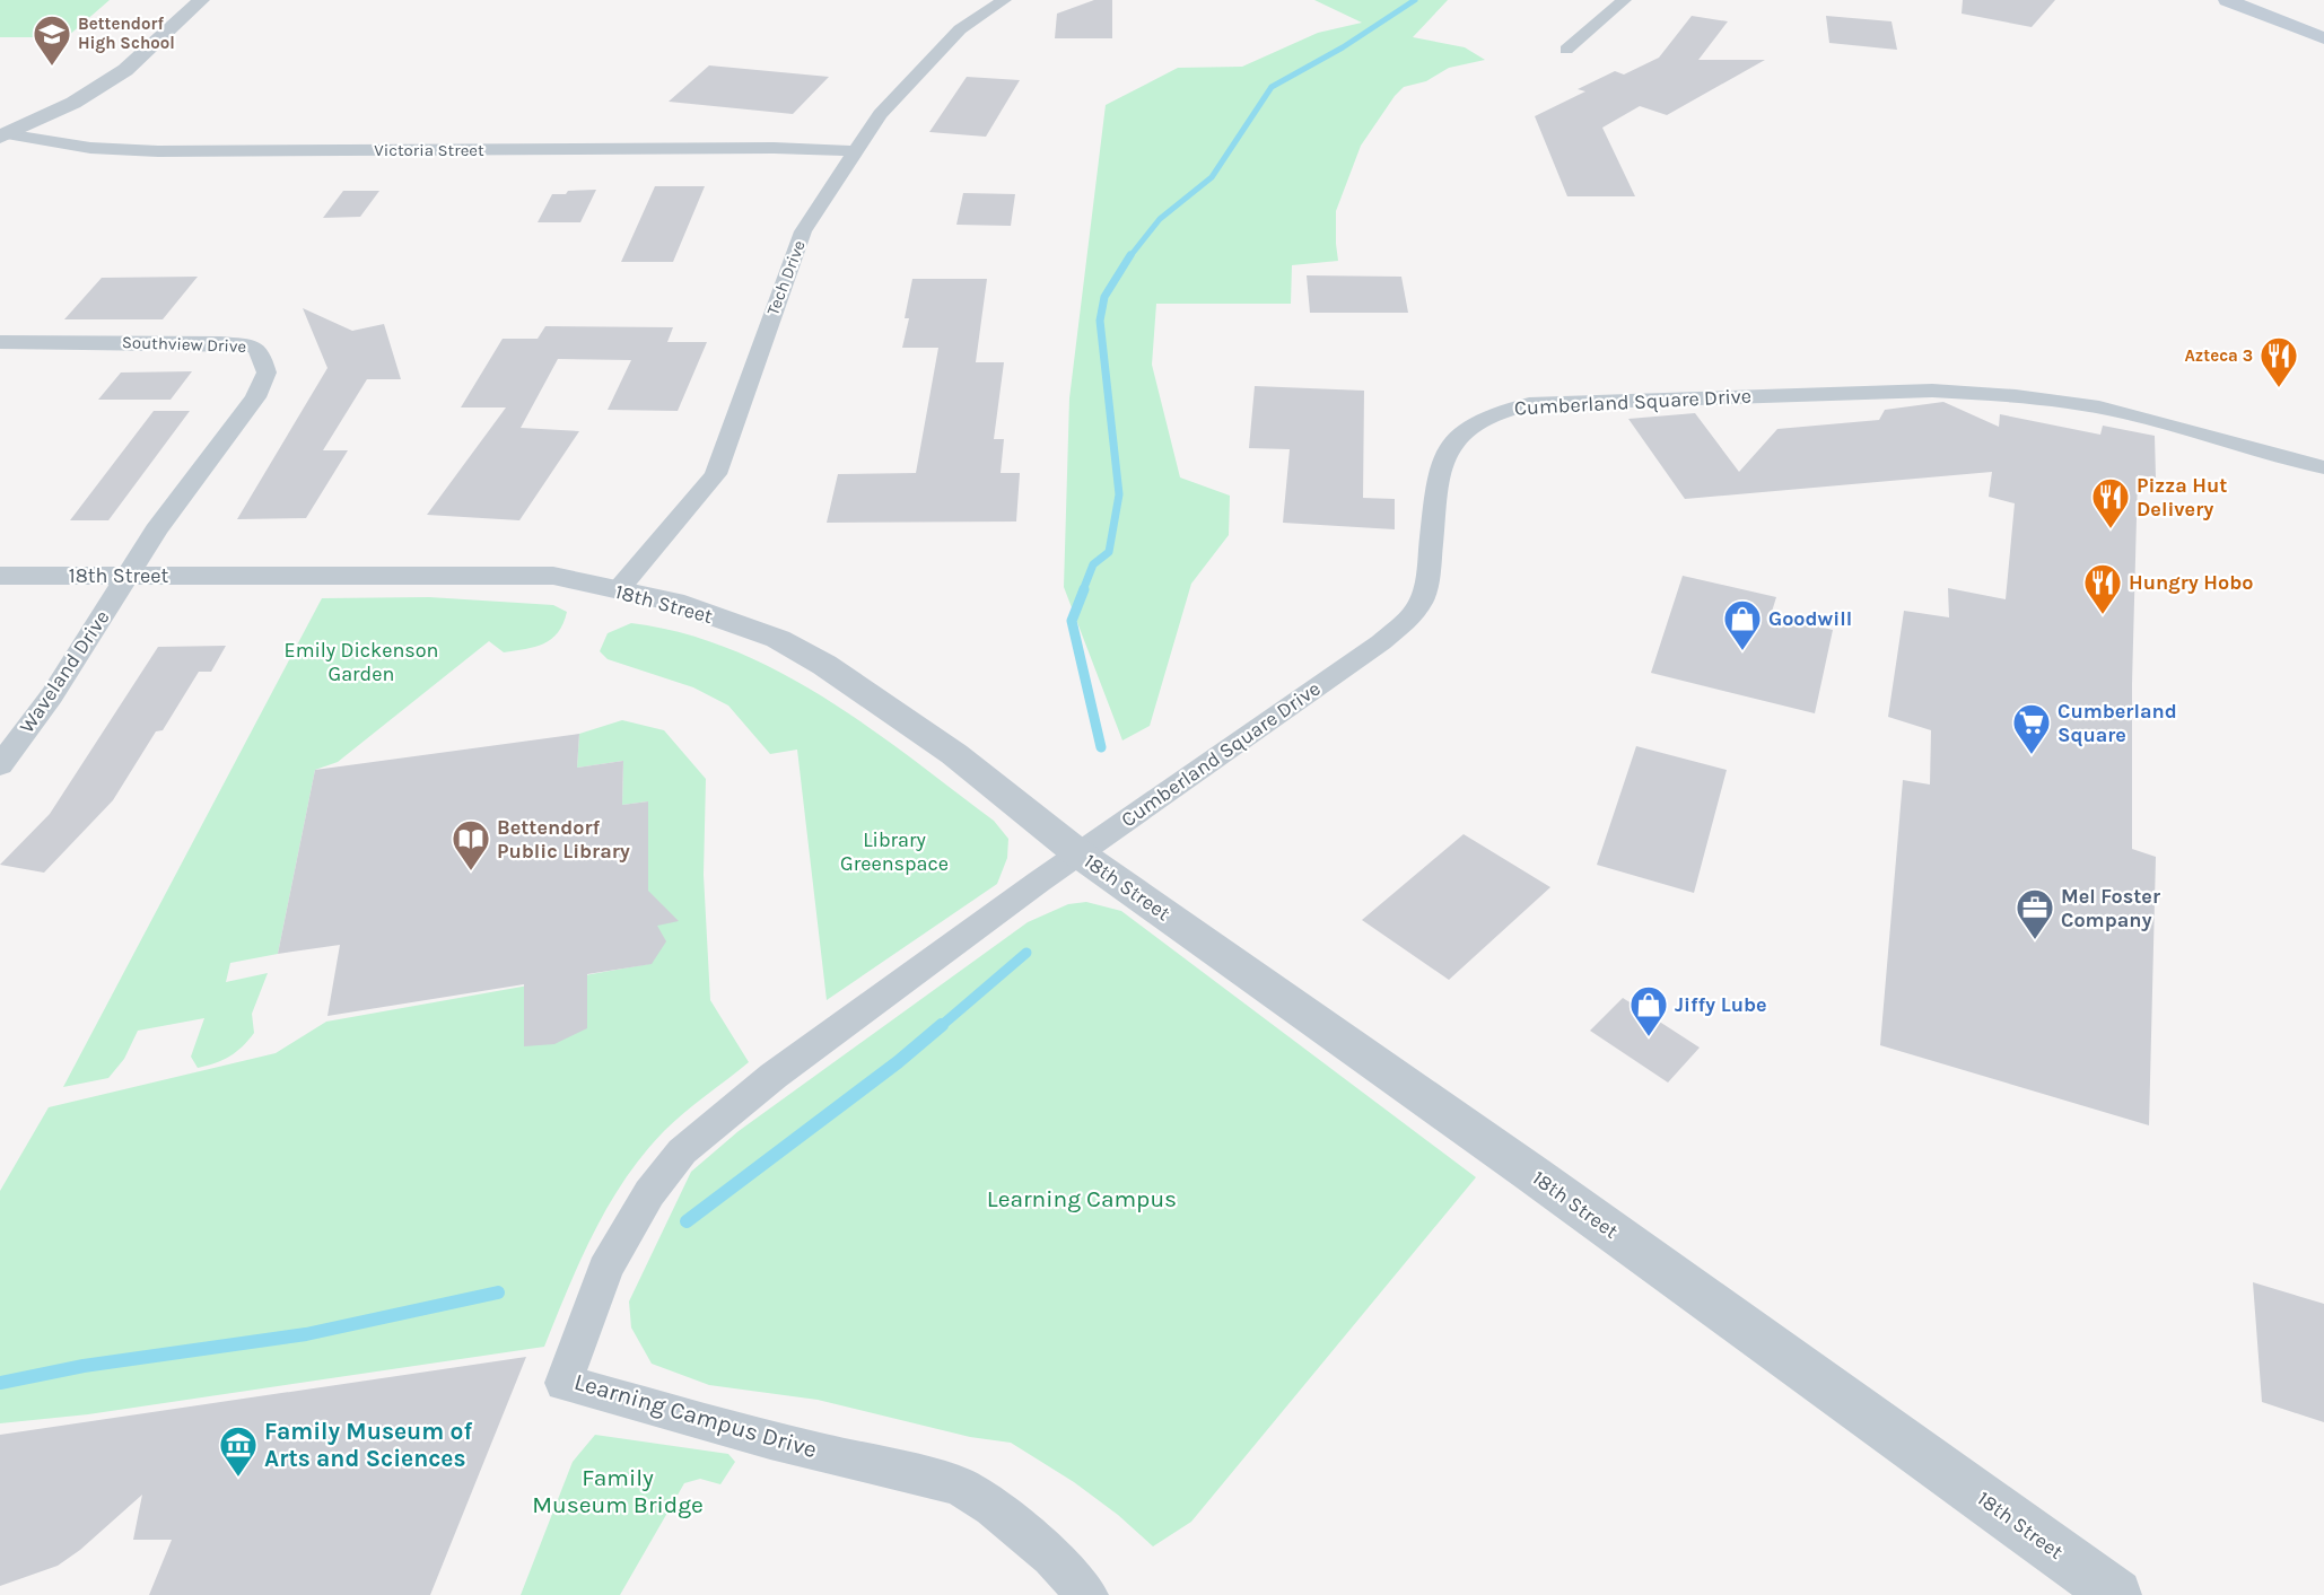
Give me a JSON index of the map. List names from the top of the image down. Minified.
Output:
{"streets":{"street":["Victoria Street","Tech Drive","Southview Drive","Cumberland Square Drive","18th Street","Waveland Drive","Learning Campus Drive"]},"crossings":[["Victoria Street","Tech Drive"],["Tech Drive","18th Street"],["Southview Drive","18th Street"],["Southview Drive","Waveland Drive"],["Cumberland Square Drive","18th Street"],["Cumberland Square Drive","Learning Campus Drive"],["18th Street","Waveland Drive"],["18th Street","Learning Campus Drive"]],"parks":["Emily Dickenson Garden","Library Greenspace","Learning Campus","Family Museum Bridge"],"places":{"school or university":["Bettendorf High School"],"restaurant":["Azteca 3","Pizza Hut Delivery","Hungry Hobo"],"shop":["Goodwill","Jiffy Lube"],"supermarket":["Cumberland Square"],"library":["Bettendorf Public Library"],"office":["Mel Foster Company"],"museum":["Family Museum of Arts and Sciences"]}}
